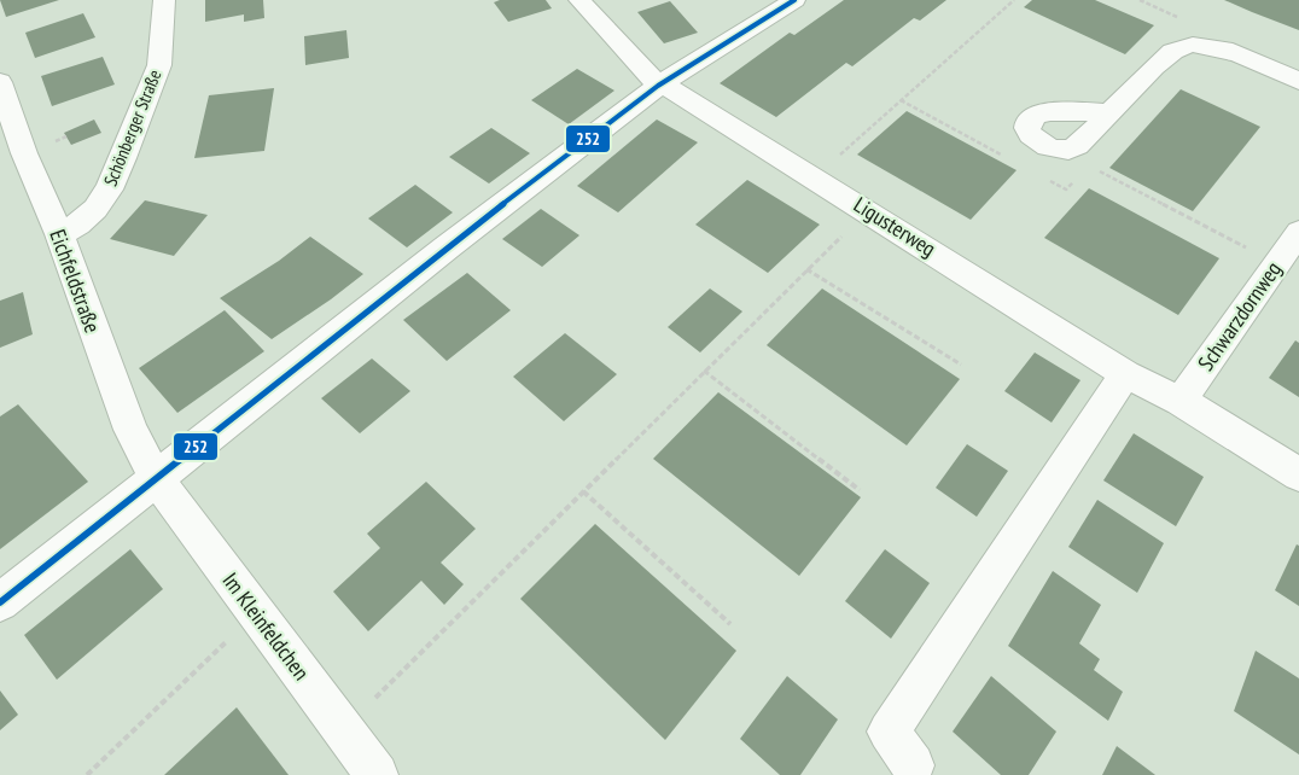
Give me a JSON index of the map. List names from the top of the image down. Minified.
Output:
{"streets":{"street":["Schönberger Straße","Ligusterweg","Eichfeldstraße","Schwarzdornweg","Im Kleinfeldchen"]},"crossings":[["Schönberger Straße","Eichfeldstraße"],["Ligusterweg","Schwarzdornweg"],["Eichfeldstraße","Im Kleinfeldchen"]],"lines":["transit line 252"]}
